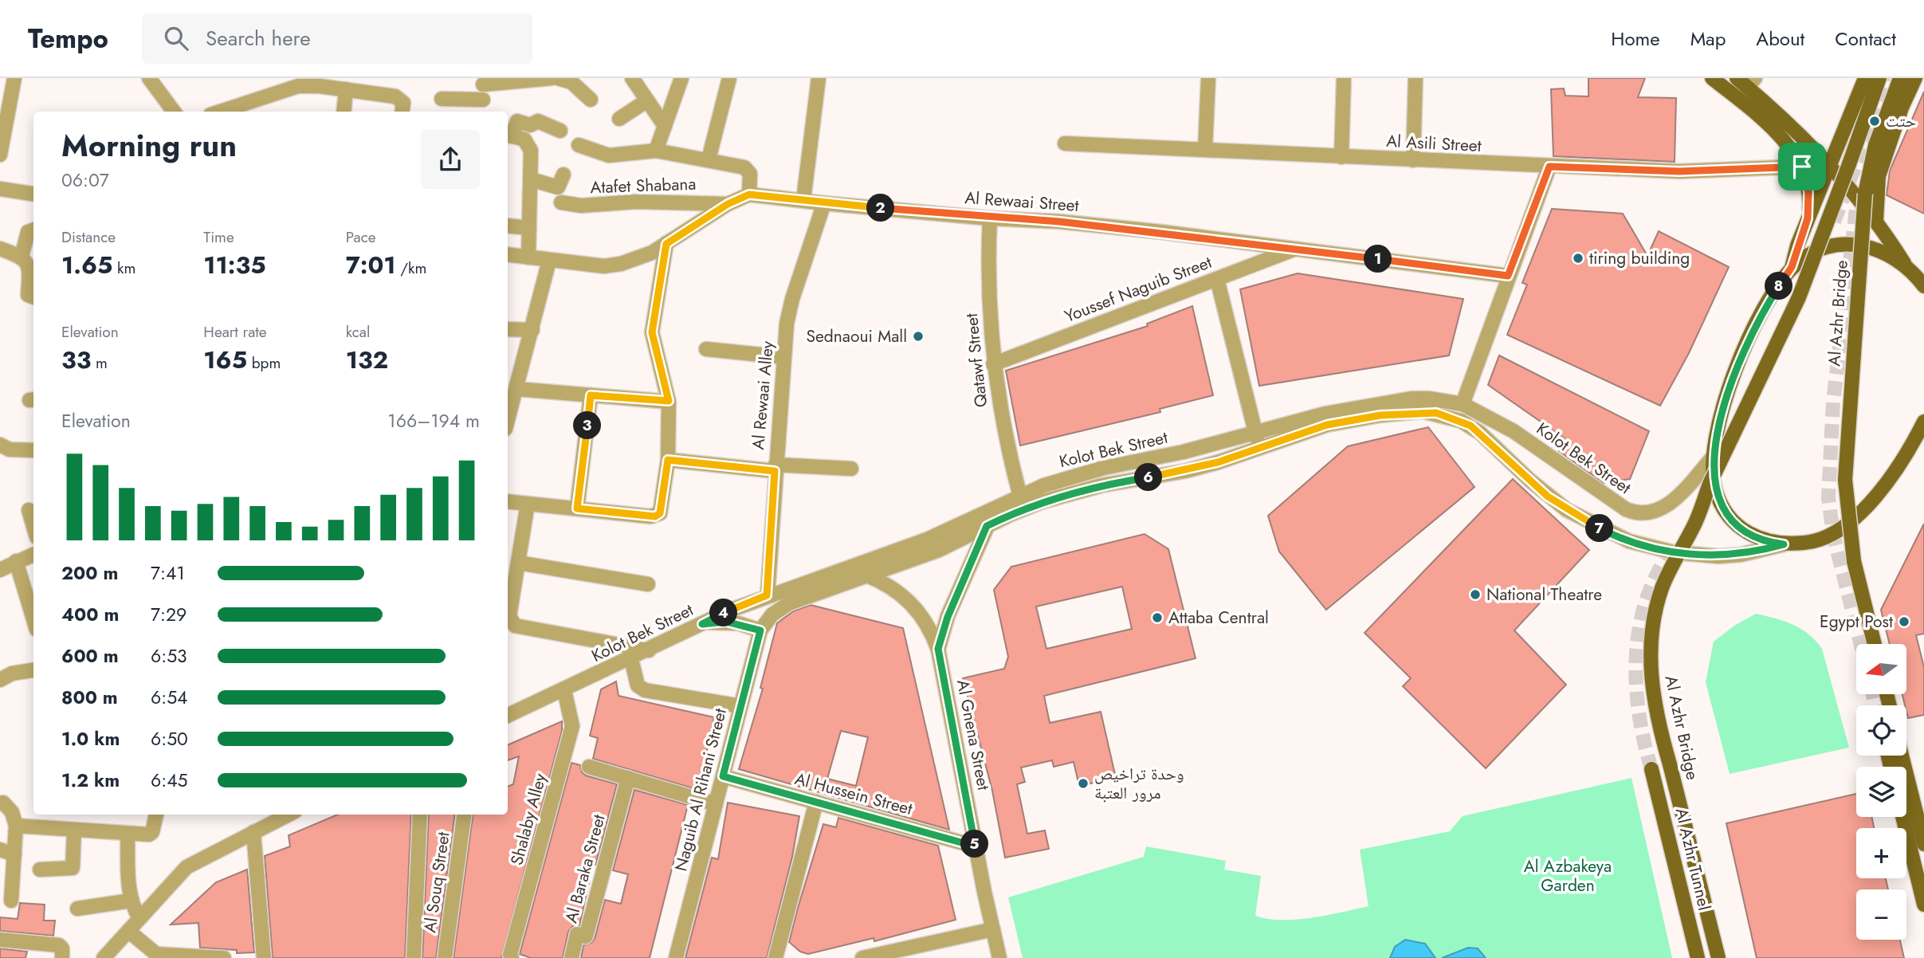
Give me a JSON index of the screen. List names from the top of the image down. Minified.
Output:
{"streets":{"main road":["Al Azhr Bridge","Al Azhr Tunnel"],"street":["Al Asili Street","Atafet Shabana","Al Rewaai Street","Youssef Naguib Street","Qatawf Street","Al Rewaai Alley","Kolot Bek Street","Al Gnena Street","Naguib Al Rihani Street","Al Hussein Street","Shalaby Alley","Al Baraka Street","Al Souq Street"]},"crossings":[["Atafet Shabana","Al Rewaai Street"],["Al Rewaai Street","Youssef Naguib Street"],["Al Rewaai Street","Qatawf Street"],["Al Rewaai Street","Al Rewaai Alley"],["Youssef Naguib Street","Qatawf Street"],["Qatawf Street","Kolot Bek Street"],["Al Rewaai Alley","Kolot Bek Street"],["Kolot Bek Street","Al Gnena Street"],["Kolot Bek Street","Naguib Al Rihani Street"],["Kolot Bek Street","Shalaby Alley"],["Al Gnena Street","Al Hussein Street"],["Naguib Al Rihani Street","Al Hussein Street"]],"parks":["Al Azbakeya Garden"],"places":["حتت","tiring building","Sednaoui Mall","National Theatre","Attaba Central","Egypt Post","وحدة تراخيص مرور العتبة"],"north":"left","page":{"header":"Tempo","search":"Search here","nav":["Home","Map","About","Contact"],"heading":["Morning run","06:07"],"pins":["2","1","8","3","6","7","4","5"],"stats":[["Distance","1.65 km"],["Time","11:35"],["Pace","7:01 /km"],["Elevation","33 m"],["Heart rate","165 bpm"],["kcal","132"]],"chart":["Elevation","166–194 m"],"list":[{"name":"200 m","note":"7:41"},{"name":"400 m","note":"7:29"},{"name":"600 m","note":"6:53"},{"name":"800 m","note":"6:54"},{"name":"1.0 km","note":"6:50"},{"name":"1.2 km","note":"6:45"}],"map_buttons":["+","−"]}}
